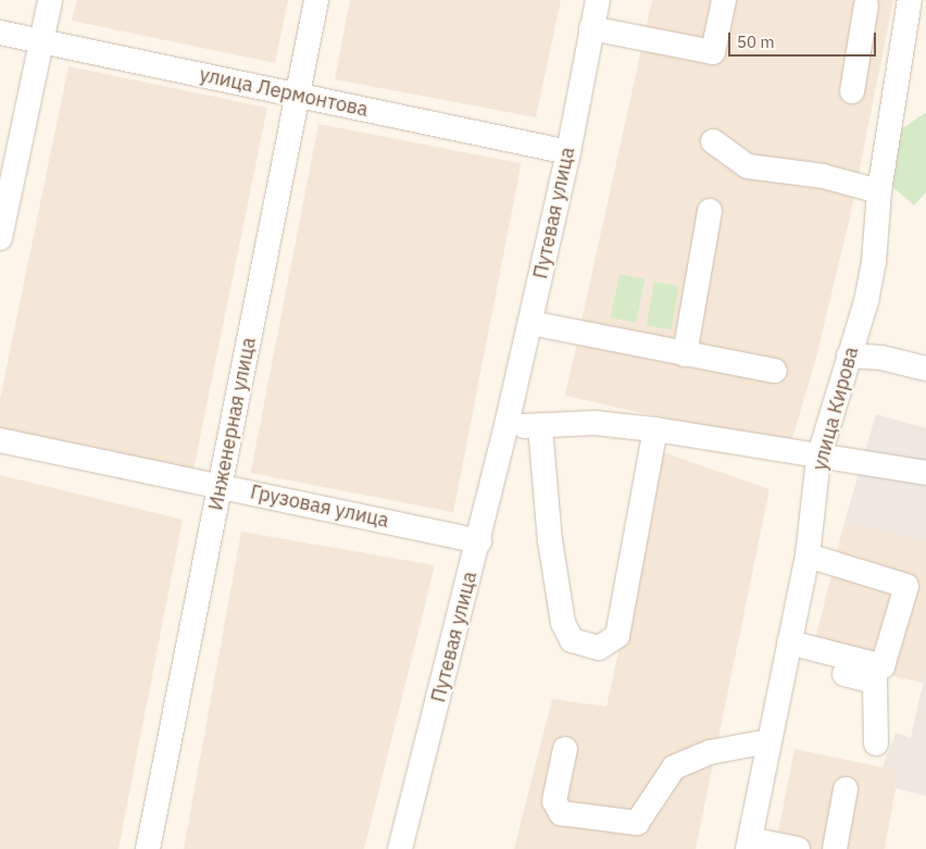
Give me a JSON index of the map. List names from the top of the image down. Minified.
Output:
{"streets":{"street":["улица Лермонтова","Путевая улица","улица Кирова","Инженерная улица","Грузовая улица"]},"crossings":[["улица Лермонтова","Путевая улица"],["улица Лермонтова","Инженерная улица"],["Путевая улица","Грузовая улица"],["Инженерная улица","Грузовая улица"]],"scale_bar":"50 m"}
